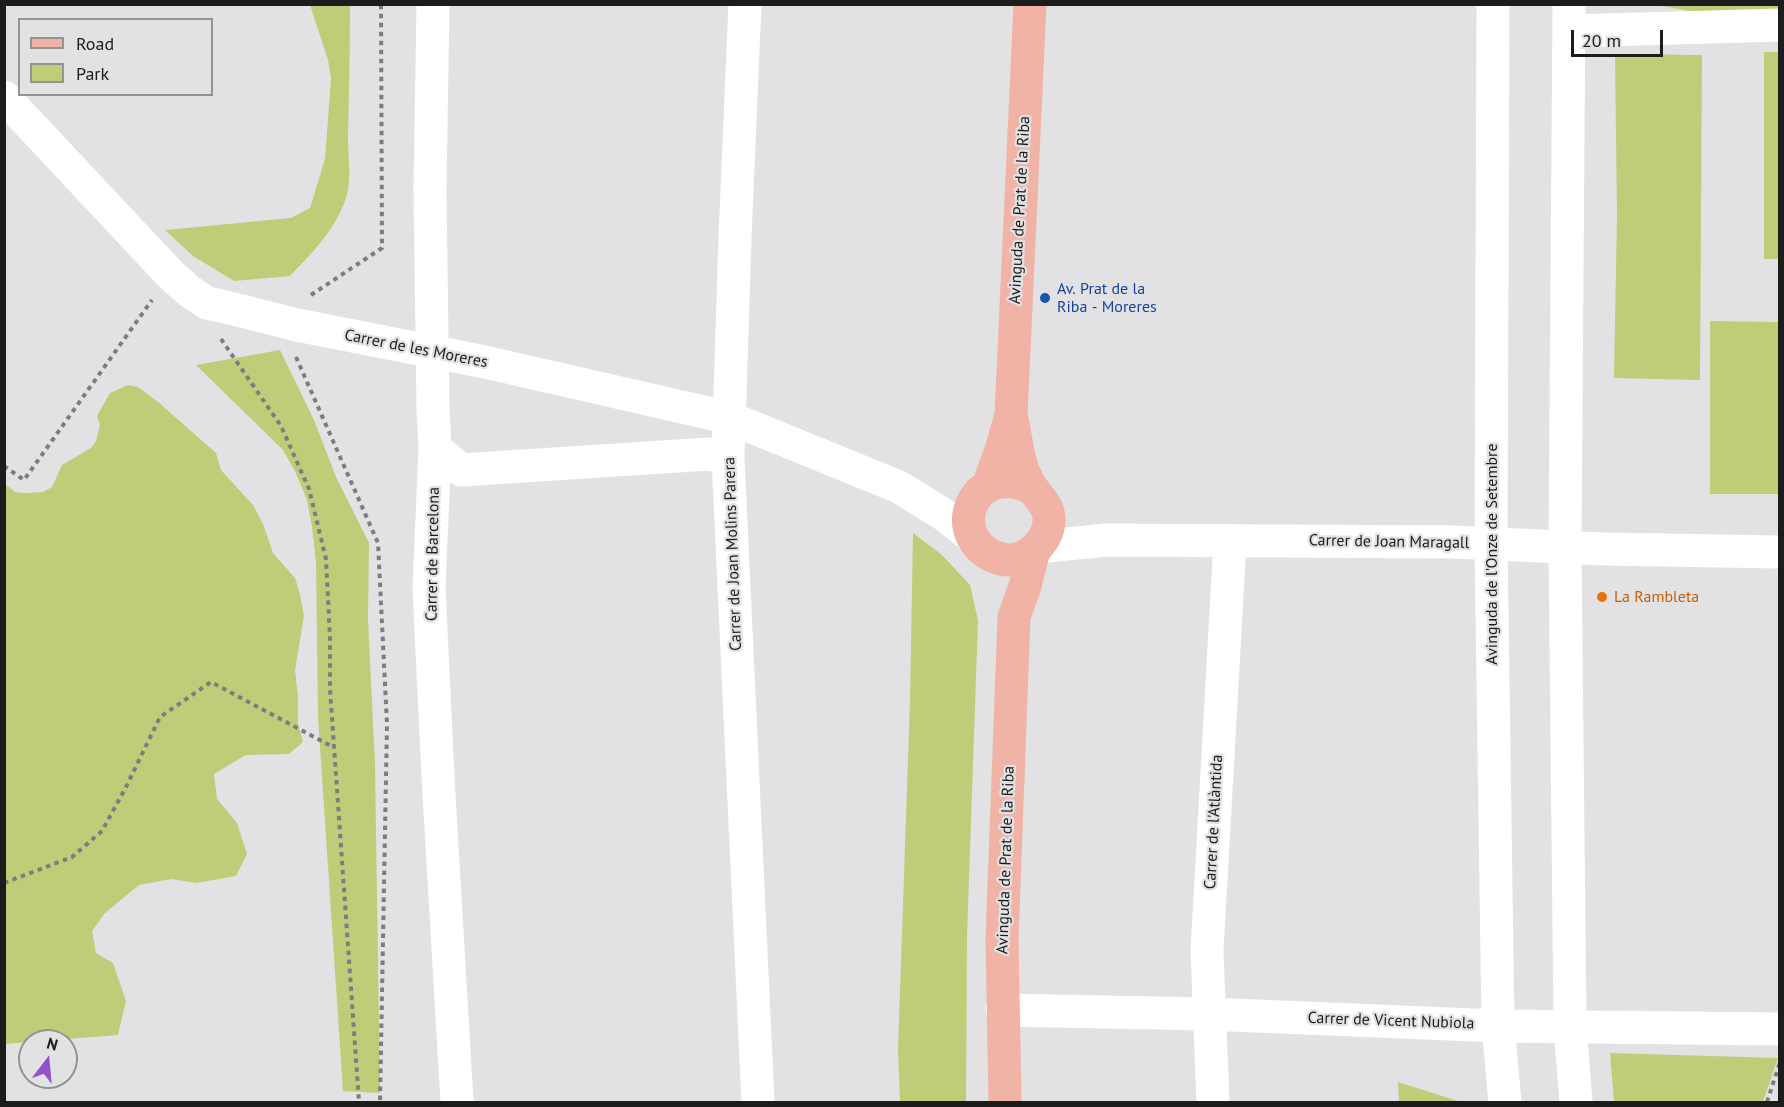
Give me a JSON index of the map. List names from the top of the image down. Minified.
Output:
{"streets":{"main road":["Avinguda de Prat de la Riba"],"street":["Carrer de les Moreres","Carrer de Joan Maragall","Carrer de Barcelona","Carrer de Joan Molins Parera","Avinguda de l'Onze de Setembre","Carrer de l'Atlàntida","Carrer de Vicent Nubiola"]},"crossings":[["Avinguda de Prat de la Riba","Carrer de Vicent Nubiola"],["Carrer de les Moreres","Carrer de Joan Maragall"],["Carrer de les Moreres","Carrer de Joan Molins Parera"],["Carrer de Joan Maragall","Avinguda de l'Onze de Setembre"],["Carrer de Joan Maragall","Carrer de l'Atlàntida"],["Avinguda de l'Onze de Setembre","Carrer de Vicent Nubiola"],["Carrer de l'Atlàntida","Carrer de Vicent Nubiola"]],"places":["Av. Prat de la Riba - Moreres","La Rambleta"],"legend":["Road","Park"],"scale_bar":"20 m","north":"top"}
